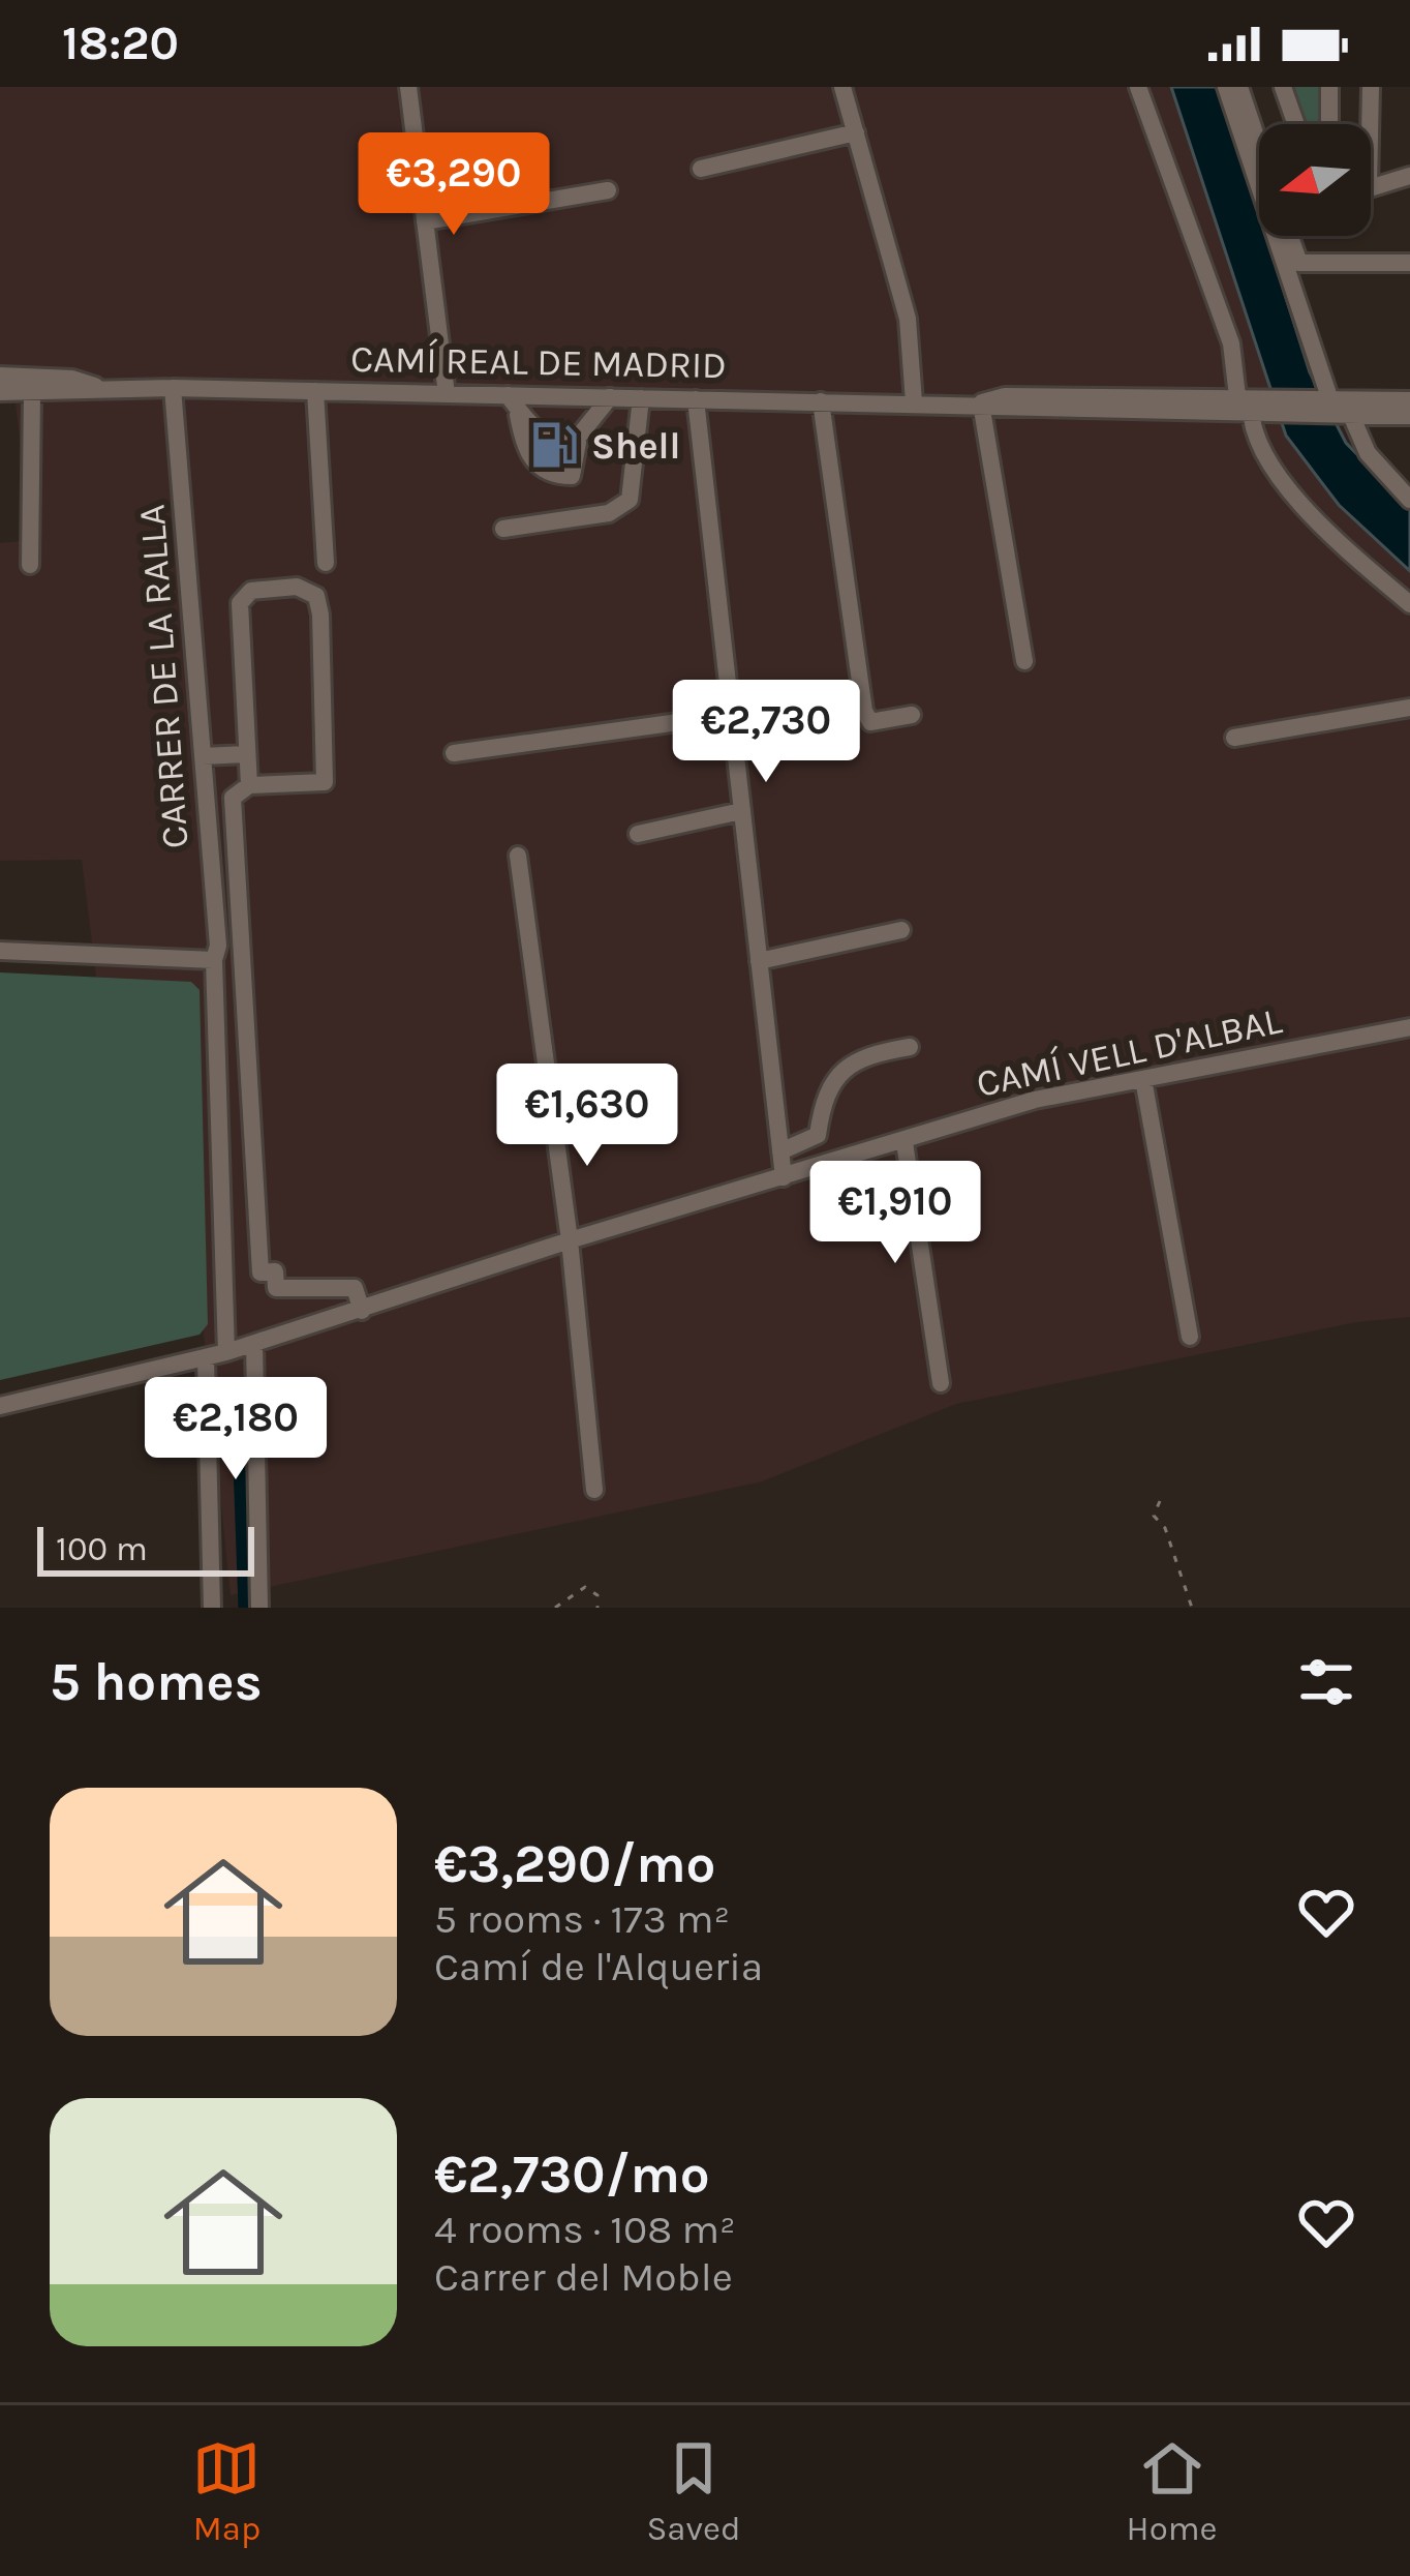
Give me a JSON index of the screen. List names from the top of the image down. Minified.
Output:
{"streets":{"street":["CAMÍ REAL DE MADRID","CARRER DE LA RALLA","CAMÍ VELL D'ALBAL"]},"crossings":[["CAMÍ REAL DE MADRID","CARRER DE LA RALLA"],["CARRER DE LA RALLA","CAMÍ VELL D'ALBAL"]],"places":{"fuel station":["Shell"]},"scale_bar":"100 m","north":"left","page":{"status":"18:20","price":["€3,290","€2,730","€1,630","€1,910","€2,180"],"scale":"100 m","heading":"5 homes","list":[{"name":"€3,290/mo","note":"5 rooms · 173 m² · Camí de l'Alqueria"},{"name":"€2,730/mo","note":"4 rooms · 108 m² · Carrer del Moble"}],"tabs":["Map","Saved","Home"]}}
